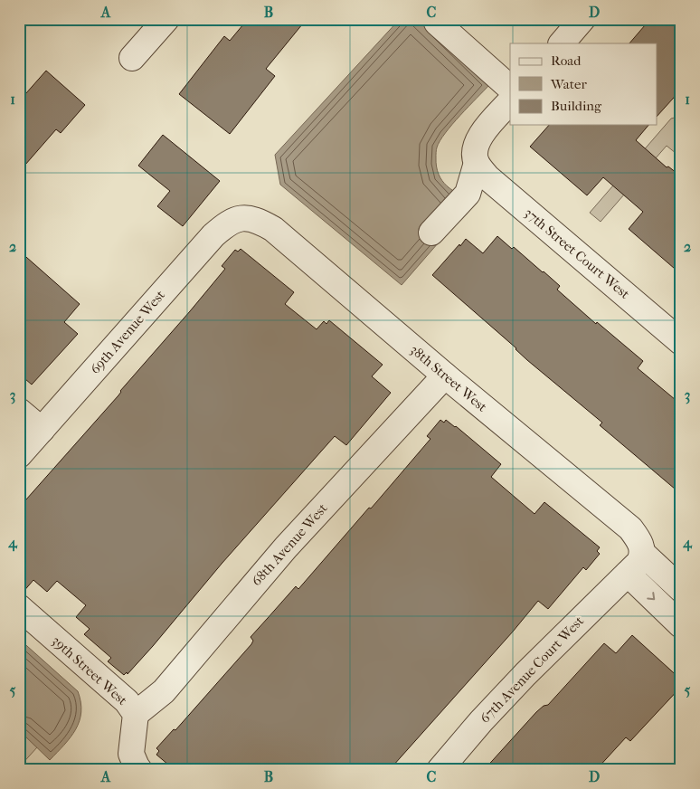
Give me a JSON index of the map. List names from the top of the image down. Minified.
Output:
{"streets":{"street":["37th Street Court West","69th Avenue West","38th Street West","68th Avenue West","67th Avenue Court West","39th Street West"]},"crossings":[["69th Avenue West","38th Street West"],["38th Street West","68th Avenue West"],["68th Avenue West","39th Street West"]],"legend":["Road","Water","Building"],"grid":{"columns":["A","B","C","D"],"rows":["1","2","3","4","5"]}}
